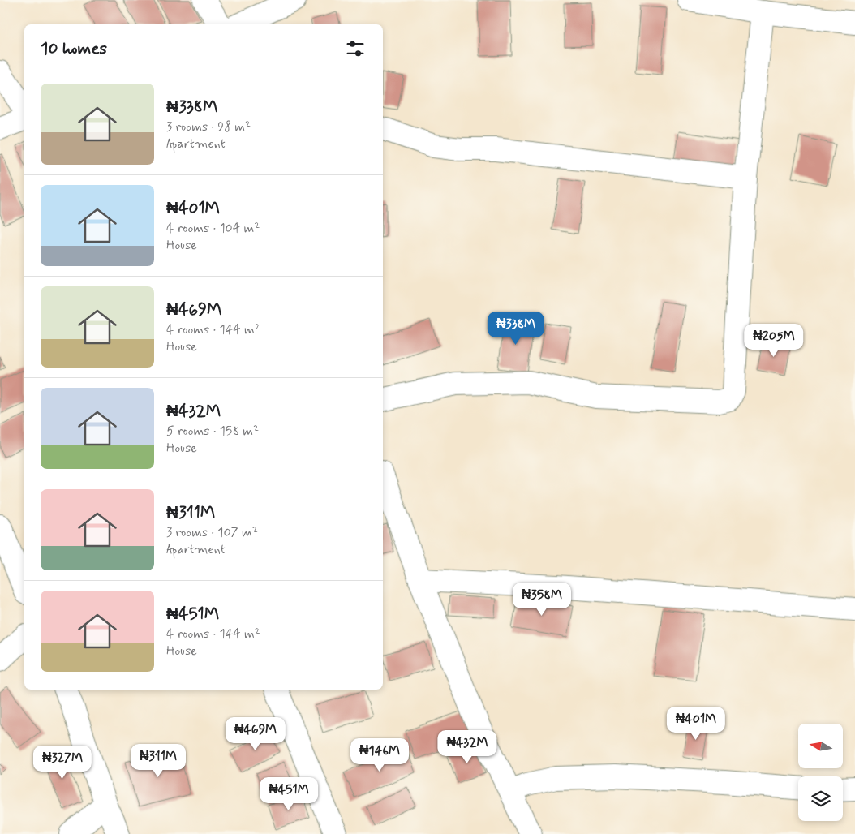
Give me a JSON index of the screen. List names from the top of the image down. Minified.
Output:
{"north":"left","page":{"heading":"10 homes","list":[{"name":"₦338M","note":"3 rooms · 98 m² · Apartment"},{"name":"₦401M","note":"4 rooms · 104 m² · House"},{"name":"₦469M","note":"4 rooms · 144 m² · House"},{"name":"₦432M","note":"5 rooms · 158 m² · House"},{"name":"₦311M","note":"3 rooms · 107 m² · Apartment"},{"name":"₦451M","note":"4 rooms · 144 m² · House"}],"price":["₦338M","₦205M","₦358M","₦401M","₦469M","₦432M","₦146M","₦311M","₦327M","₦451M"]}}
